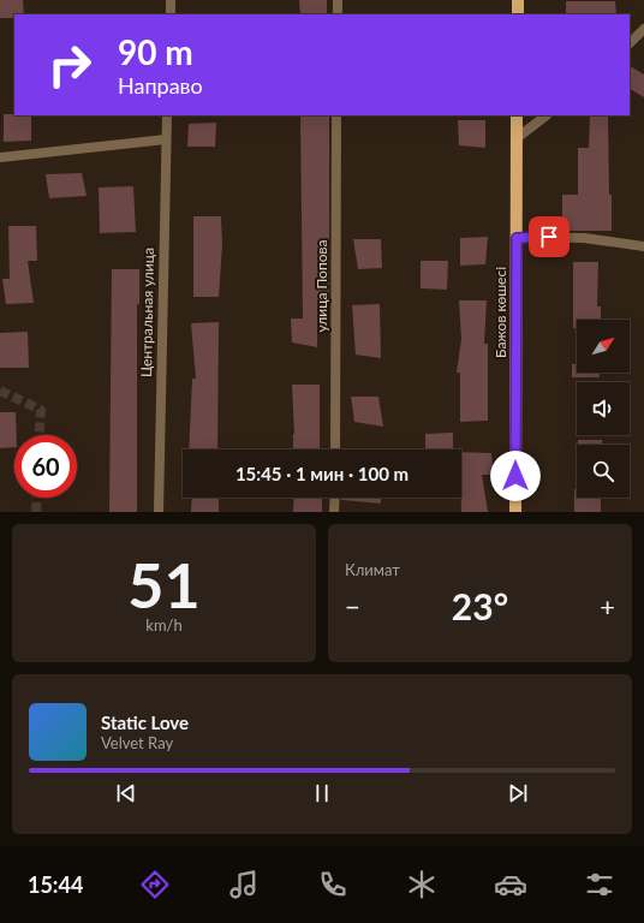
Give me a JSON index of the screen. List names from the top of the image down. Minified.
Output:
{"streets":{"main road":["Бажов көшесі"],"street":["улица Попова","Центральная улица"]},"north":"top right","page":{"turn":["90 m","Направо"],"limit":"60","trip":"15:45 · 1 мин · 100 m","tile":[["51","km/h"],"Климат"],"heat":["−","23°","+"],"song":["Static Love","Velvet Ray"],"tabs":"15:44"}}
